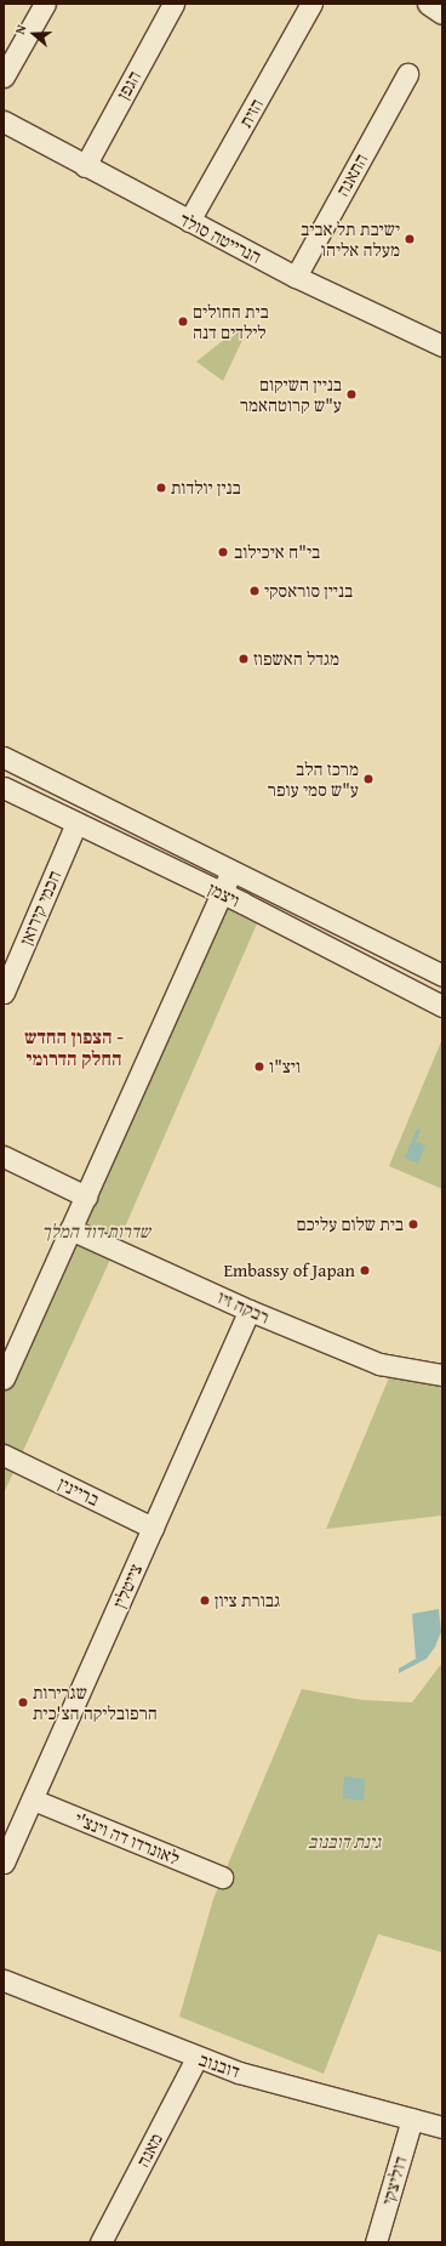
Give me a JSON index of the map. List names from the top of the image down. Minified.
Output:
{"streets":{"street":["הגפן","הזית","התאנה","הנרייטה סולד","ויצמן","חכמי קירואן","רבקה זיו","בריינין","צייטלין","לאונרדו דה וינצ'י","דובנוב","מאנה","דוליצקי"]},"crossings":[["הגפן","הנרייטה סולד"],["הזית","הנרייטה סולד"],["התאנה","הנרייטה סולד"],["ויצמן","חכמי קירואן"],["רבקה זיו","צייטלין"],["בריינין","צייטלין"],["צייטלין","לאונרדו דה וינצ'י"],["דובנוב","מאנה"],["דובנוב","דוליצקי"]],"districts":["הצפון החדש - החלק הדרומי"],"parks":["שדרות דוד המלך","גינת דובנוב"],"places":["ישיבת תל אביב מעלה אליהו","בית החולים לילדים דנה","בניין השיקום ע\"ש קרוטהאמר","בנין יולדות","בי\"ח איכילוב","בניין סוראסקי","מגדל האשפוז","מרכז הלב ע\"ש סמי עופר","ויצ\"ו","בית שלום עליכם","Embassy of Japan","גבורת ציון","שגרירות הרפובליקה הצ'כית"],"north":"left"}
